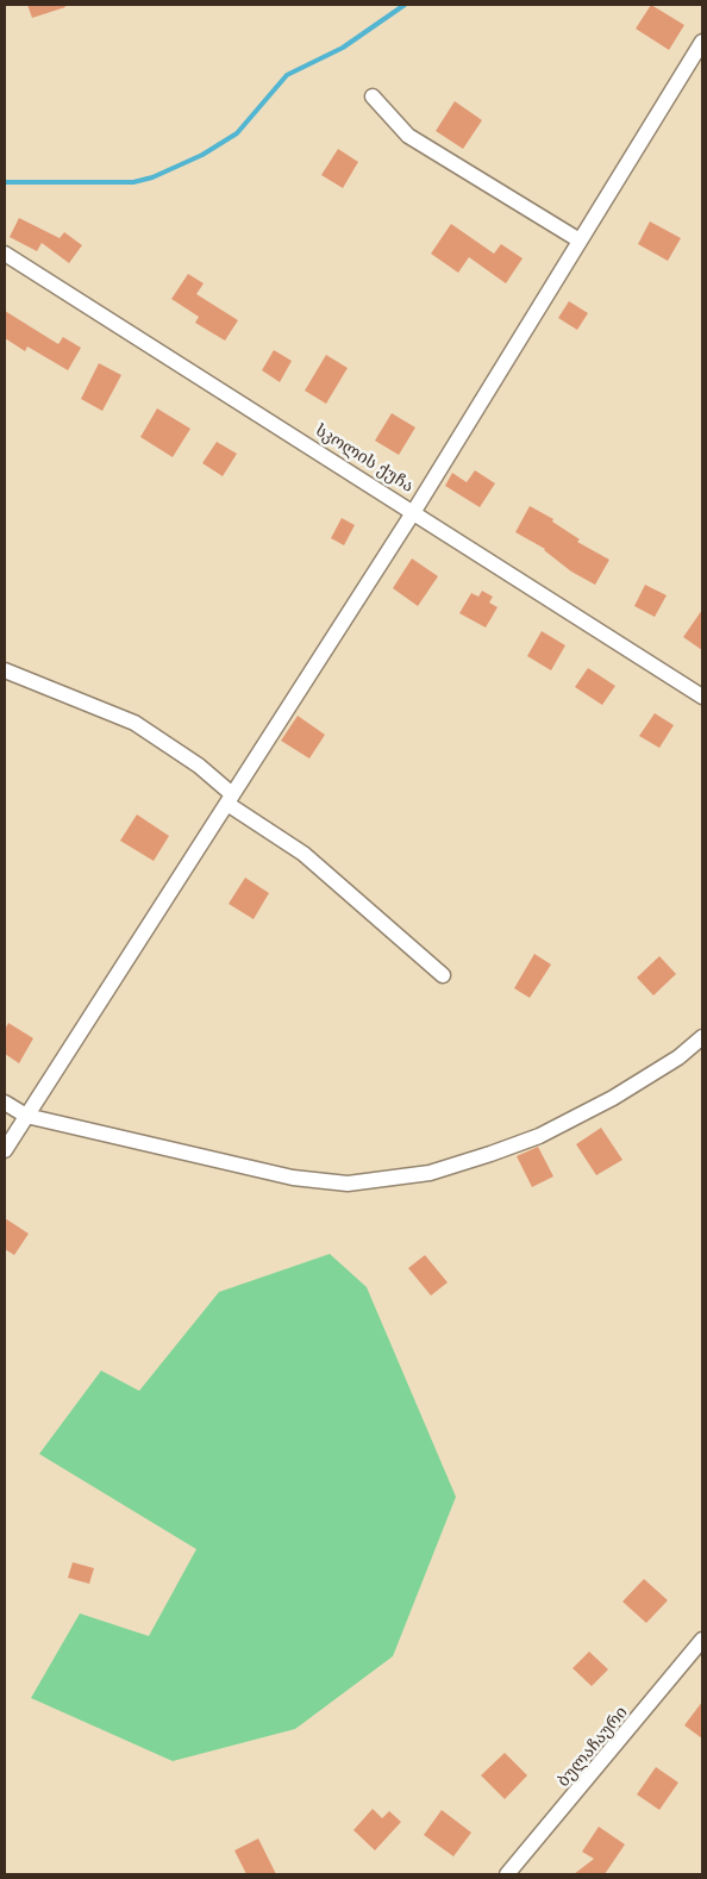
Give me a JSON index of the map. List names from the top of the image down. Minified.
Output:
{"streets":{"street":["სკოლის ქუჩა","ბულაჩაური"]}}
